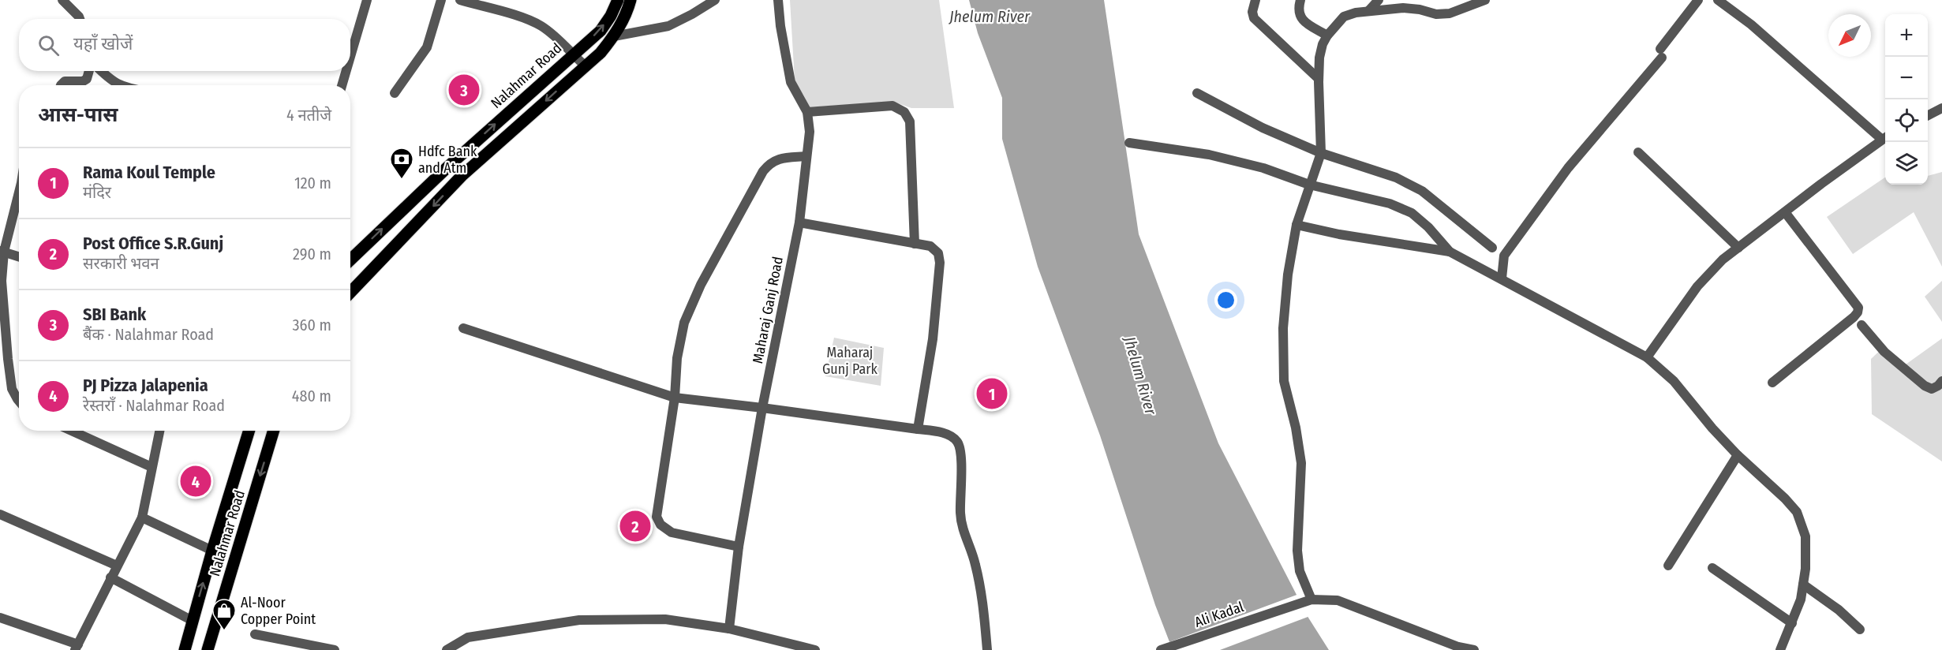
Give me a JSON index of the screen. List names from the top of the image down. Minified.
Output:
{"streets":{"main road":["Nalahmar Road"],"street":["Maharaj Ganj Road","Ali Kadal"]},"water":["Jhelum River"],"parks":["Maharaj Gunj Park"],"places":{"bank":["Hdfc Bank and Atm"],"shop":["Al-Noor Copper Point"]},"north":"bottom left","page":{"map_buttons":["+","−"],"search":"यहाँ खोजें","pins":["3","1","4","2"],"heading":["आस-पास","4 नतीजे"],"list":[{"mark":"1","name":"Rama Koul Temple","note":"मंदिर","value":"120 m"},{"mark":"2","name":"Post Office S.R.Gunj","note":"सरकारी भवन","value":"290 m"},{"mark":"3","name":"SBI Bank","note":"बैंक · Nalahmar Road","value":"360 m"},{"mark":"4","name":"PJ Pizza Jalapenia","note":"रेस्तराँ · Nalahmar Road","value":"480 m"}]}}
